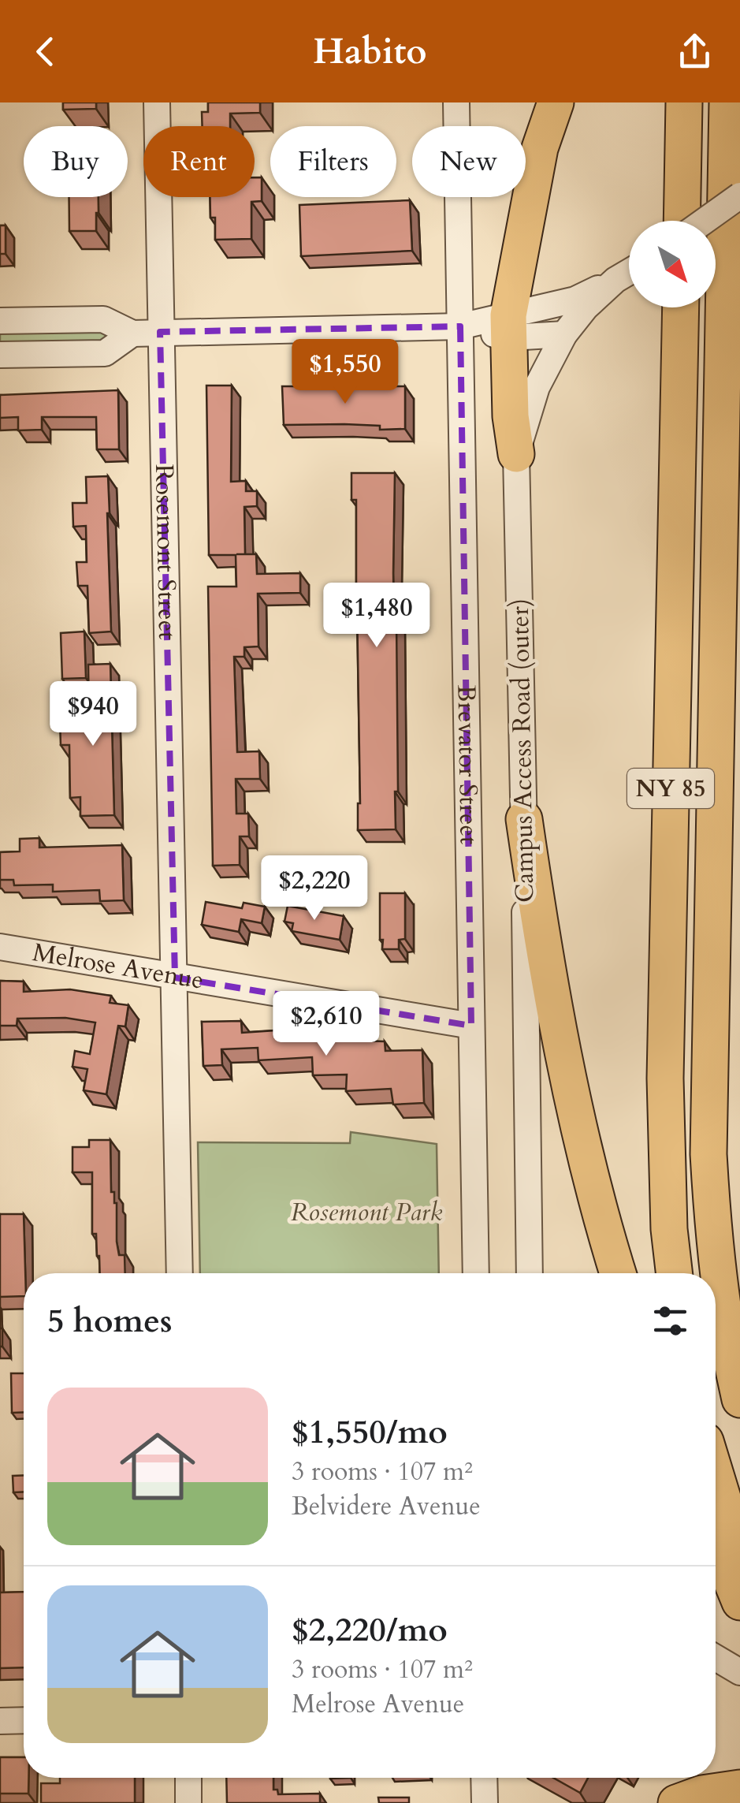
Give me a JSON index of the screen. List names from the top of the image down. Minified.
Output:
{"streets":{"highway":["NY 85"],"street":["Rosemont Street","Campus Access Road (outer)","Brevator Street","Melrose Avenue"]},"crossings":[["Rosemont Street","Melrose Avenue"],["Brevator Street","Melrose Avenue"]],"parks":["Rosemont Park"],"north":"bottom right","page":{"header":"Habito","chip":["Buy","Rent","Filters","New"],"price":["$1,550","$1,480","$940","$2,220","$2,610"],"heading":"5 homes","list":[{"name":"$1,550/mo","note":"3 rooms · 107 m² · Belvidere Avenue"},{"name":"$2,220/mo","note":"3 rooms · 107 m² · Melrose Avenue"}]}}
